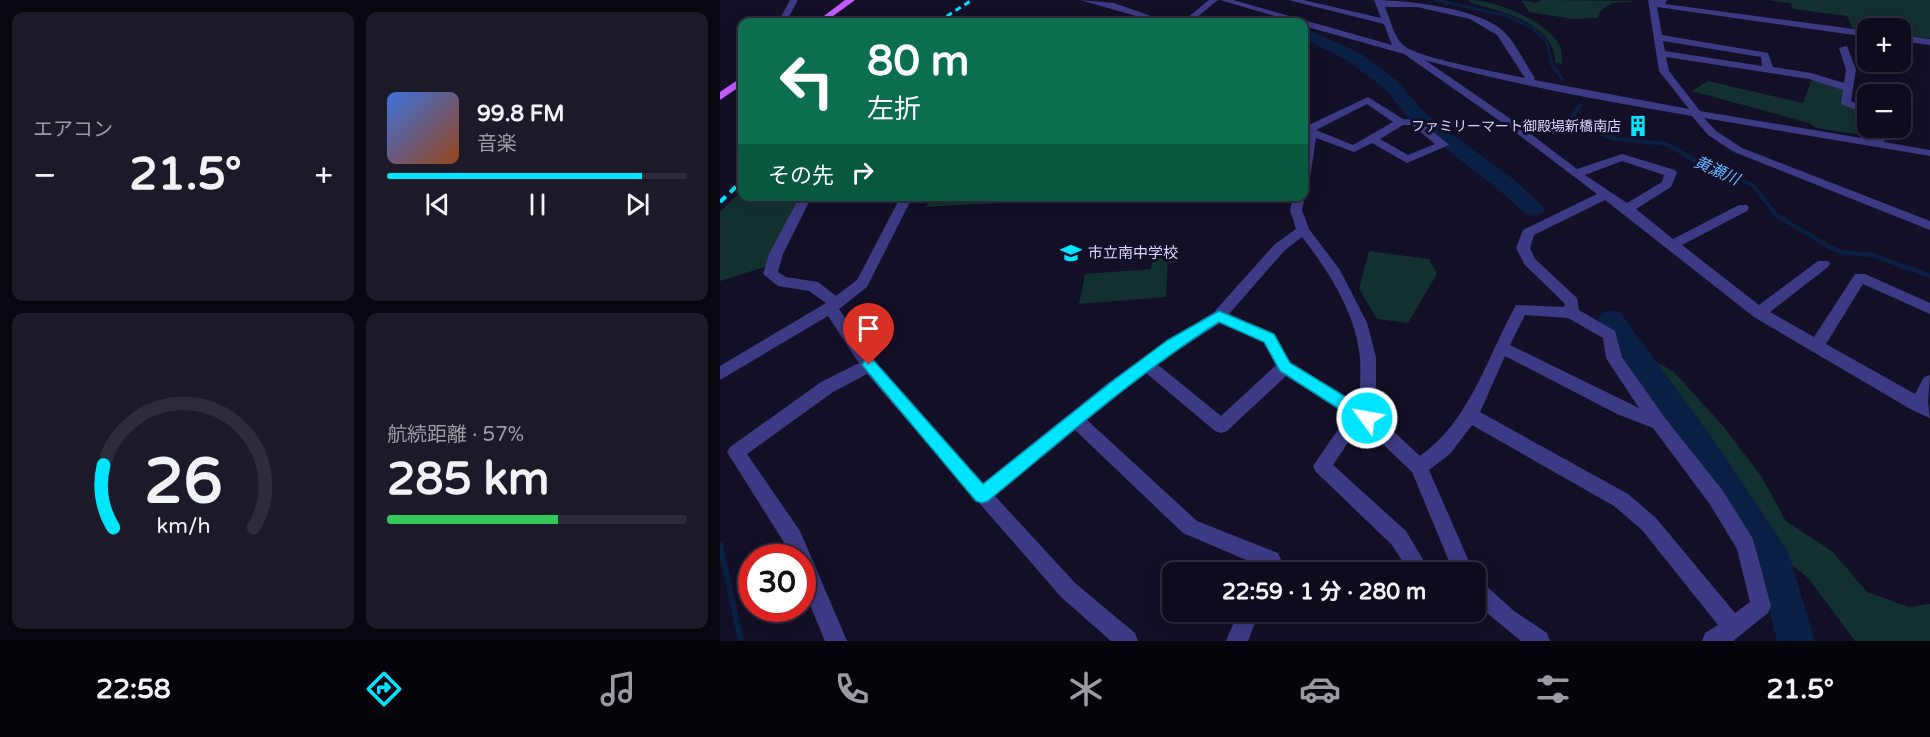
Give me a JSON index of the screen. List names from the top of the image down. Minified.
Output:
{"water":["黄瀬川"],"places":{"building":["ファミリーマート御殿場新橋南店"],"school or university":["市立南中学校"]},"page":{"tile":["エアコン",["航続距離 · 57%","285 km"]],"map_buttons":["+","−"],"turn":["80 m","左折"],"song":["99.8 FM","音楽"],"then":"その先","heat":["−","21.5°","+"],"limit":"30","trip":"22:59 · 1 分 · 280 m","tabs":["22:58","21.5°"],"gauge":["26","km/h"]}}
